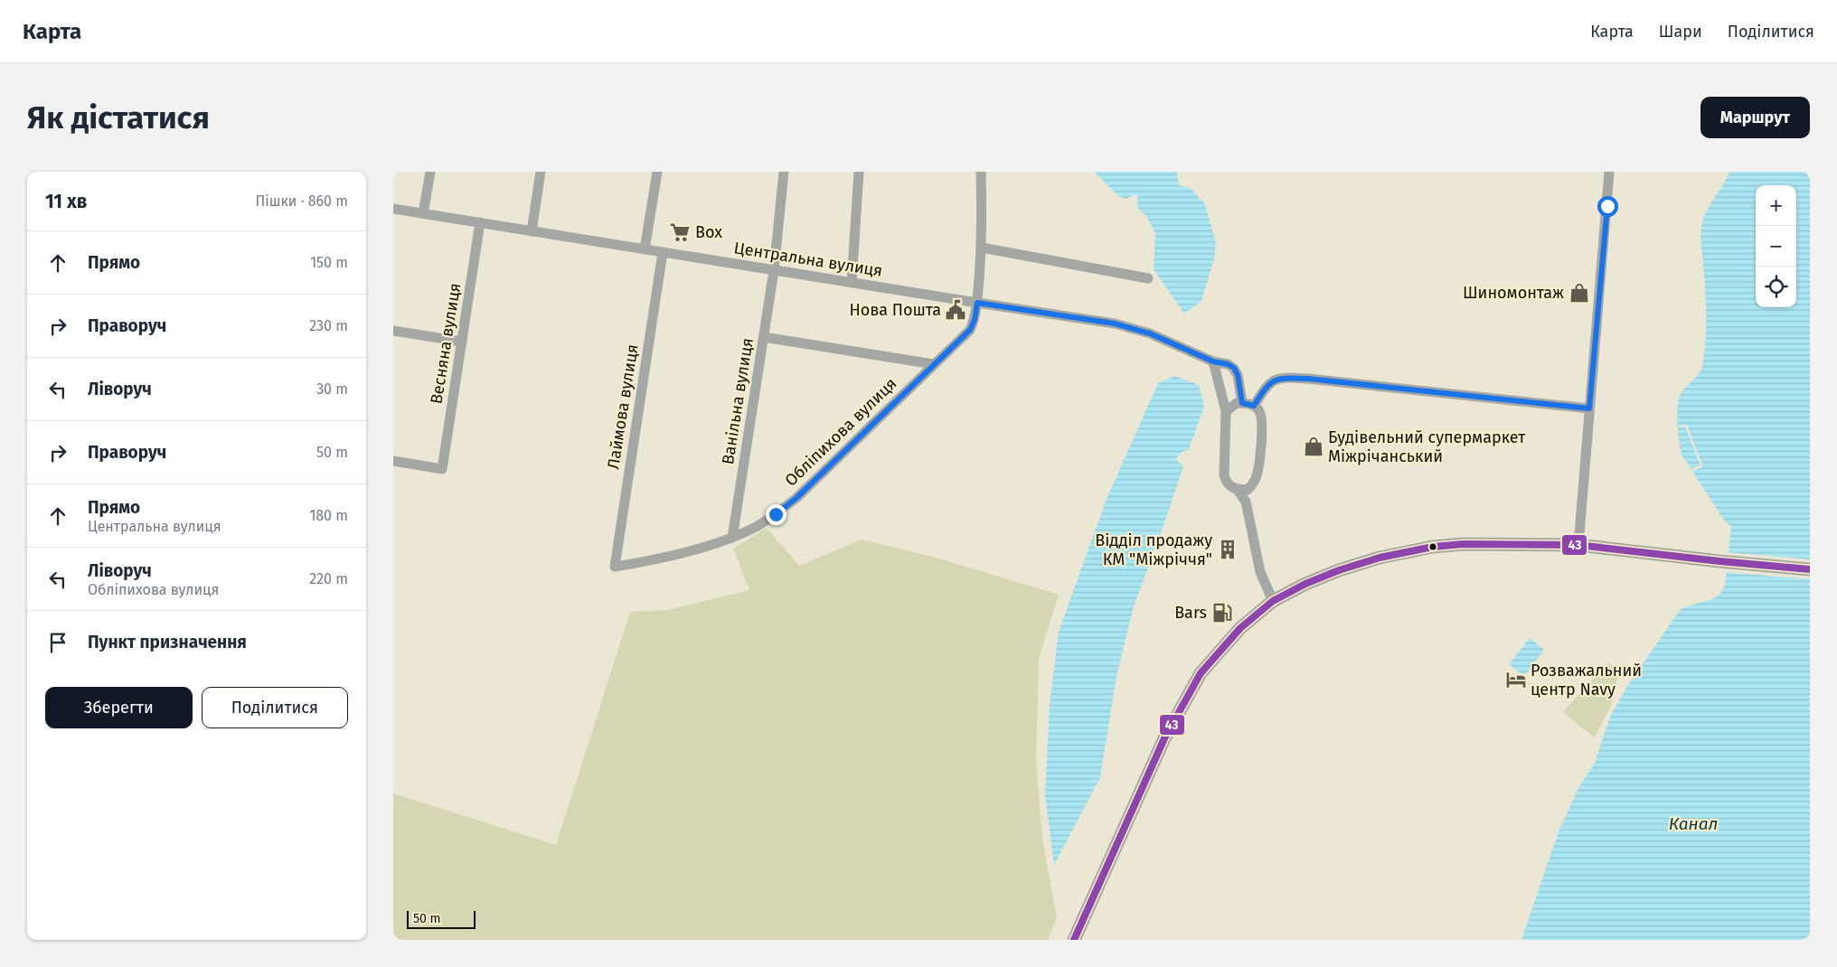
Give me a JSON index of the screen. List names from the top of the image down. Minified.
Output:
{"streets":{"street":["Центральна вулиця","Весняна вулиця","Ванільна вулиця","Лаймова вулиця","Обліпихова вулиця"]},"crossings":[["Центральна вулиця","Весняна вулиця"],["Центральна вулиця","Ванільна вулиця"],["Центральна вулиця","Лаймова вулиця"],["Центральна вулиця","Обліпихова вулиця"],["Ванільна вулиця","Обліпихова вулиця"],["Лаймова вулиця","Обліпихова вулиця"]],"water":["Канал"],"places":{"supermarket":["Box"],"shop":["Шиномонтаж","Будівельний супермаркет Міжрічанський"],"public building":["Нова Пошта"],"building":["Відділ продажу КМ \"Міжріччя\""],"fuel station":["Bars"],"hotel":["Розважальний центр Navy"]},"lines":["transit line 43"],"scale_bar":"50 m","page":{"header":"Карта","nav":["Карта","Шари","Поділитися"],"buttons":["Маршрут",["Зберегти","Поділитися"]],"title":"Як дістатися","heading":["11 хв","Пішки · 860 m"],"map_buttons":["+","−"],"list":[["Прямо","150 m"],["Праворуч","230 m"],["Ліворуч","30 m"],["Праворуч","50 m"],["Прямо","Центральна вулиця","180 m"],["Ліворуч","Обліпихова вулиця","220 m"],"Пункт призначення"],"scale":"50 m"}}
